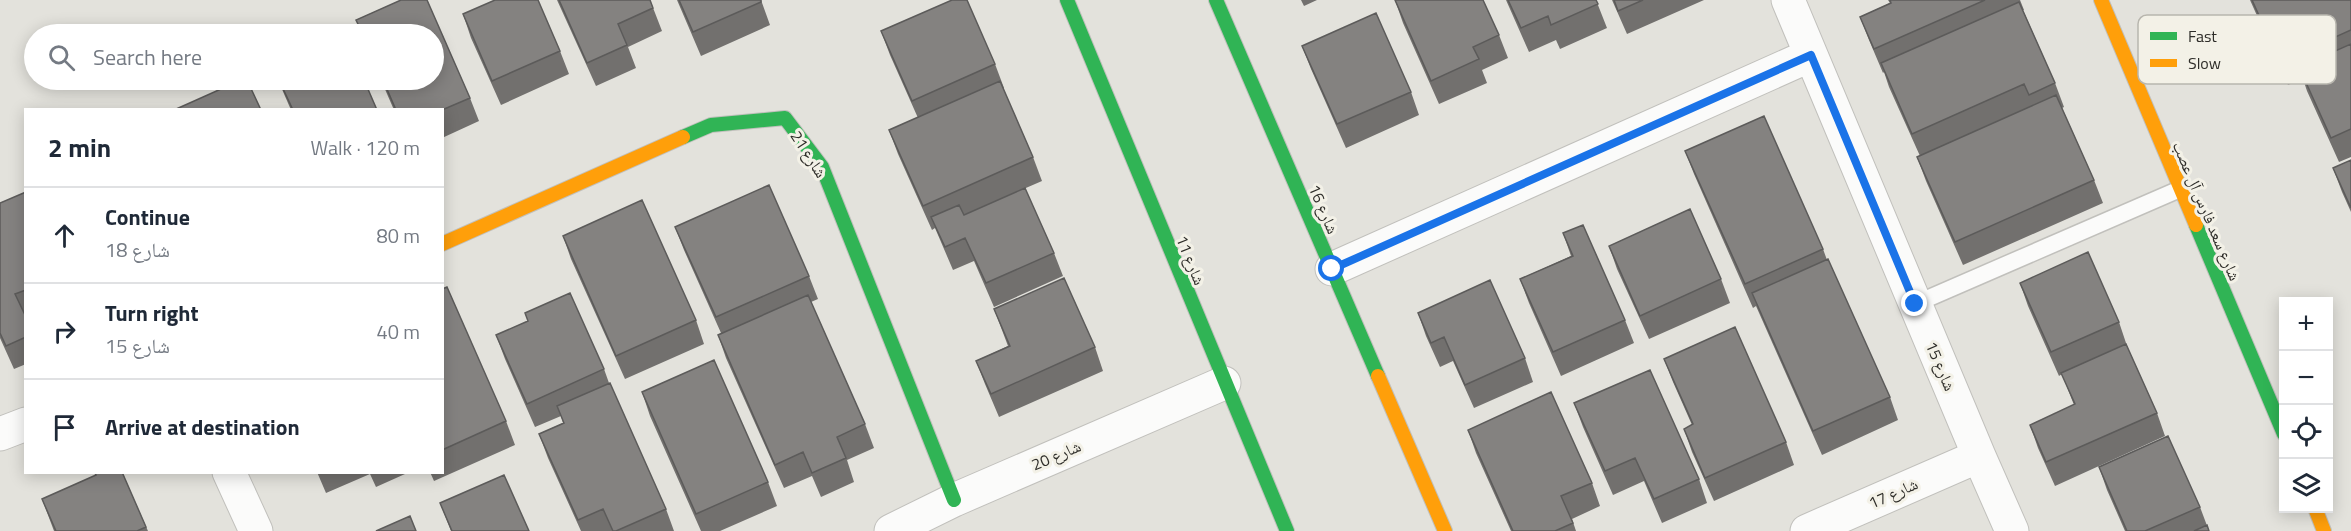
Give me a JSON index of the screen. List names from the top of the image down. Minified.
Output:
{"streets":{"street":["شارع 21","شارع 16","شارع سعد فارس آل عصب","شارع 11","شارع 15","شارع 20","شارع 17"]},"crossings":[["شارع 21","شارع 20"],["شارع 11","شارع 20"],["شارع 15","شارع 17"]],"legend":["Fast","Slow"],"page":{"search":"Search here","heading":["2 min","Walk · 120 m"],"list":[["Continue","شارع 18","80 m"],["Turn right","شارع 15","40 m"],"Arrive at destination"],"map_buttons":["+","−"]}}
